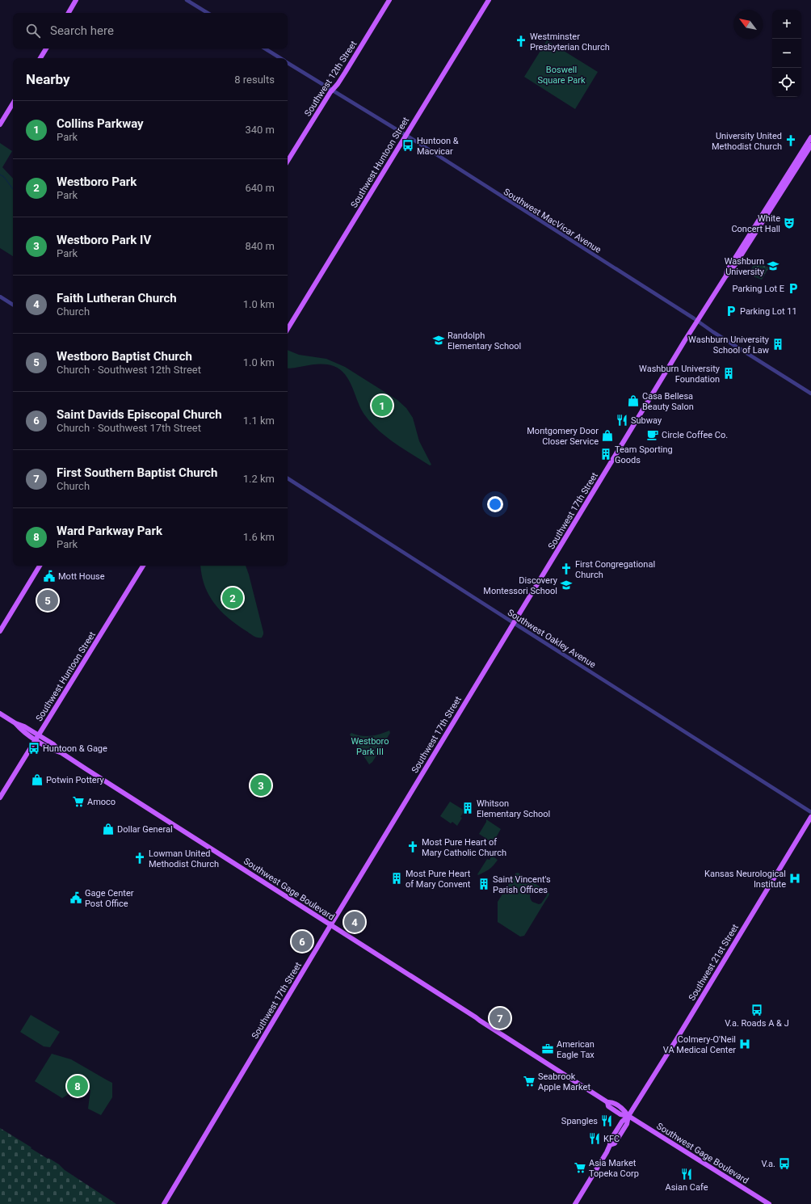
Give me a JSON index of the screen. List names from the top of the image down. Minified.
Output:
{"streets":{"main road":["Southwest 12th Street","Southwest Huntoon Street","Southwest 17th Street","Southwest Gage Boulevard","Southwest 21st Street"],"street":["Southwest MacVicar Avenue","Southwest Oakley Avenue"]},"crossings":[["Southwest 12th Street","Southwest MacVicar Avenue"],["Southwest Huntoon Street","Southwest MacVicar Avenue"],["Southwest Huntoon Street","Southwest Gage Boulevard"],["Southwest MacVicar Avenue","Southwest 17th Street"],["Southwest 17th Street","Southwest Oakley Avenue"],["Southwest 17th Street","Southwest Gage Boulevard"],["Southwest Gage Boulevard","Southwest 21st Street"]],"parks":["Boswell Square Park","Westboro Park III"],"places":{"church":["Westminster Presbyterian Church","University United Methodist Church","First Congregational Church","Most Pure Heart of Mary Catholic Church","Lowman United Methodist Church"],"bus stop":["Huntoon & Macvicar","Huntoon & Gage","V.a. Roads A & J","V.a."],"theatre":["White Concert Hall"],"school or university":["Washburn University","Randolph Elementary School","Discovery Montessori School"],"parking":["Parking Lot E","Parking Lot 11"],"building":["Washburn University School of Law","Washburn University Foundation","Team Sporting Goods","Whitson Elementary School","Most Pure Heart of Mary Convent","Saint Vincent's Parish Offices"],"shop":["Casa Bellesa Beauty Salon","Montgomery Door Closer Service","Potwin Pottery","Dollar General"],"restaurant":["Subway","Spangles","KFC","Asian Cafe"],"cafe":["Circle Coffee Co."],"public building":["Mott House","Gage Center Post Office"],"supermarket":["Amoco","Seabrook Apple Market","Asia Market Topeka Corp"],"hospital":["Kansas Neurological Institute","Colmery-O'Neil VA Medical Center"],"office":["American Eagle Tax"]},"north":"top left","page":{"map_buttons":["+","−"],"search":"Search here","heading":["Nearby","8 results"],"list":[{"mark":"1","name":"Collins Parkway","note":"Park","value":"340 m"},{"mark":"2","name":"Westboro Park","note":"Park","value":"640 m"},{"mark":"3","name":"Westboro Park IV","note":"Park","value":"840 m"},{"mark":"4","name":"Faith Lutheran Church","note":"Church","value":"1.0 km"},{"mark":"5","name":"Westboro Baptist Church","note":"Church · Southwest 12th Street","value":"1.0 km"},{"mark":"6","name":"Saint Davids Episcopal Church","note":"Church · Southwest 17th Street","value":"1.1 km"},{"mark":"7","name":"First Southern Baptist Church","note":"Church","value":"1.2 km"},{"mark":"8","name":"Ward Parkway Park","note":"Park","value":"1.6 km"}],"pins":["1","2","5","3","4","6","7","8"]}}
